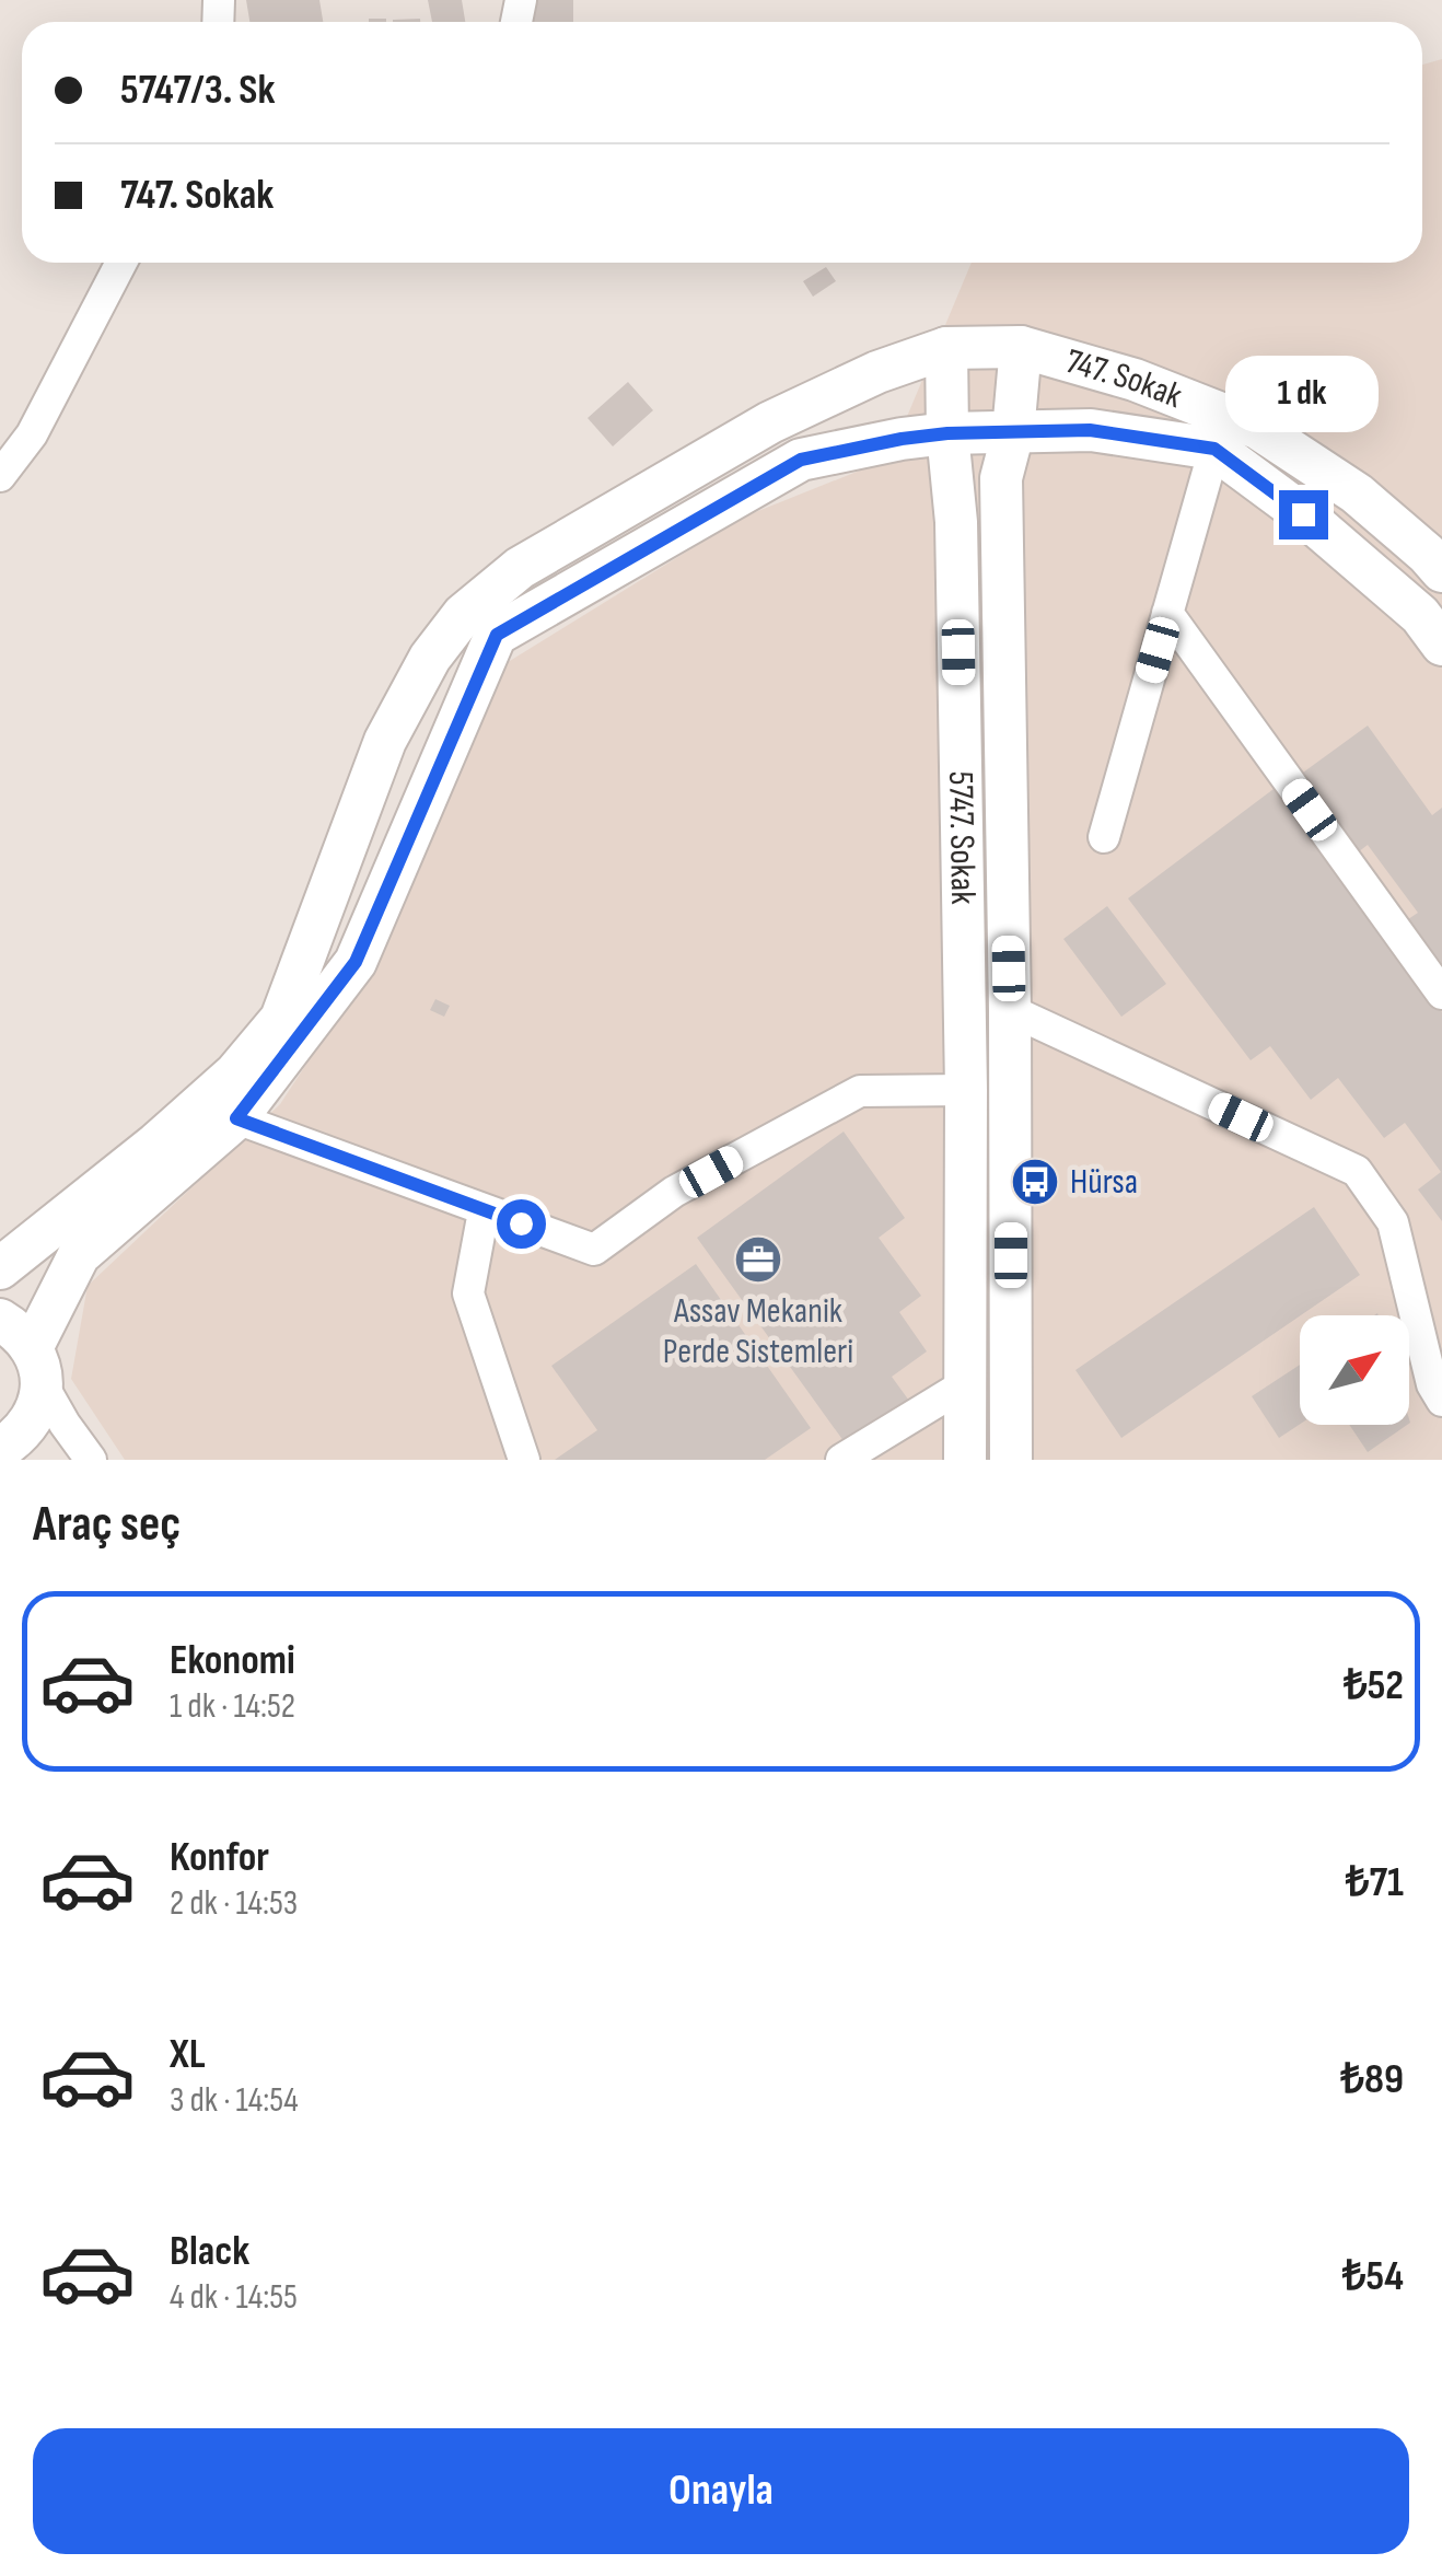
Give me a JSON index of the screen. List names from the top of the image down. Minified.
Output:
{"streets":{"main road":["747. Sokak","5747. Sokak"]},"crossings":[["747. Sokak","5747. Sokak"]],"places":{"bus stop":["Hürsa"],"office":["Assav Mekanik Perde Sistemleri"]},"north":"top right","page":{"banner":["5747/3. Sk","747. Sokak"],"bubble":"1 dk","heading":"Araç seç","list":[{"name":"Ekonomi","note":"1 dk · 14:52","value":"₺52"},{"name":"Konfor","note":"2 dk · 14:53","value":"₺71"},{"name":"XL","note":"3 dk · 14:54","value":"₺89"},{"name":"Black","note":"4 dk · 14:55","value":"₺54"}],"buttons":"Onayla"}}
